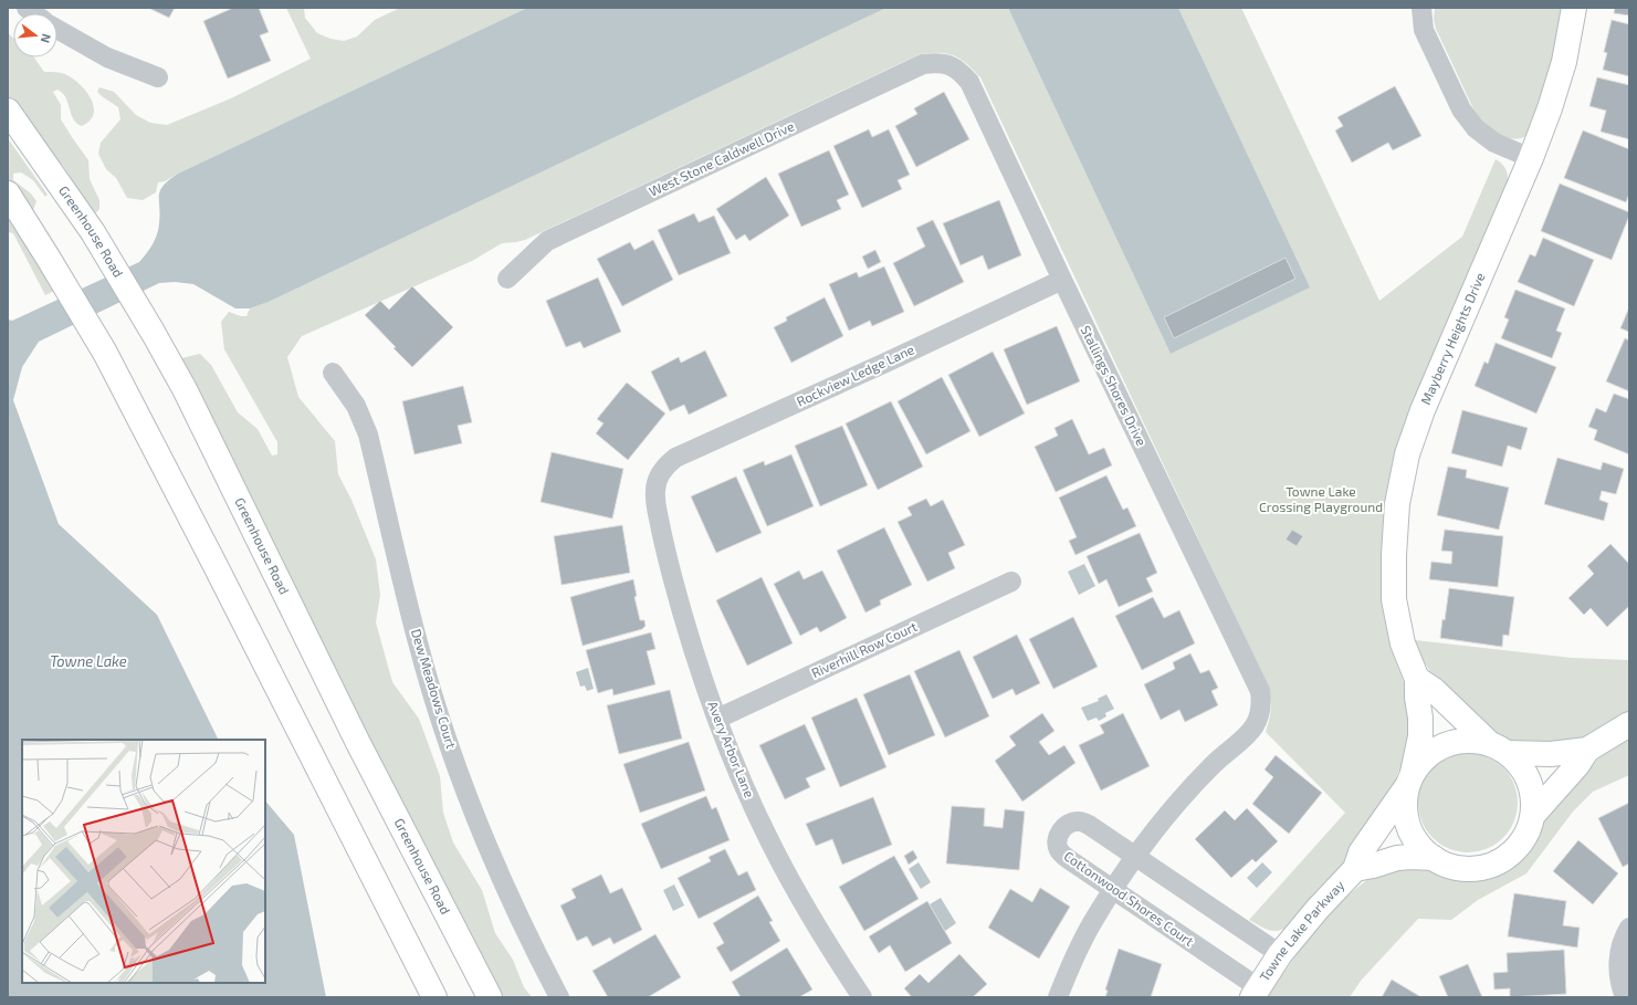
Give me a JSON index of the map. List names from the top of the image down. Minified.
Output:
{"streets":{"main road":["Greenhouse Road","Mayberry Heights Drive","Towne Lake Parkway"],"street":["West Stone Caldwell Drive","Rockview Ledge Lane","Stallings Shores Drive","Riverhill Row Court","Dew Meadows Court","Avery Arbor Lane","Cottonwood Shores Court"]},"crossings":[["West Stone Caldwell Drive","Stallings Shores Drive"],["Mayberry Heights Drive","Towne Lake Parkway"],["Rockview Ledge Lane","Stallings Shores Drive"],["Rockview Ledge Lane","Avery Arbor Lane"],["Stallings Shores Drive","Cottonwood Shores Court"],["Riverhill Row Court","Avery Arbor Lane"],["Cottonwood Shores Court","Towne Lake Parkway"]],"water":["Towne Lake"],"parks":["Towne Lake Crossing Playground"],"north":"right"}
